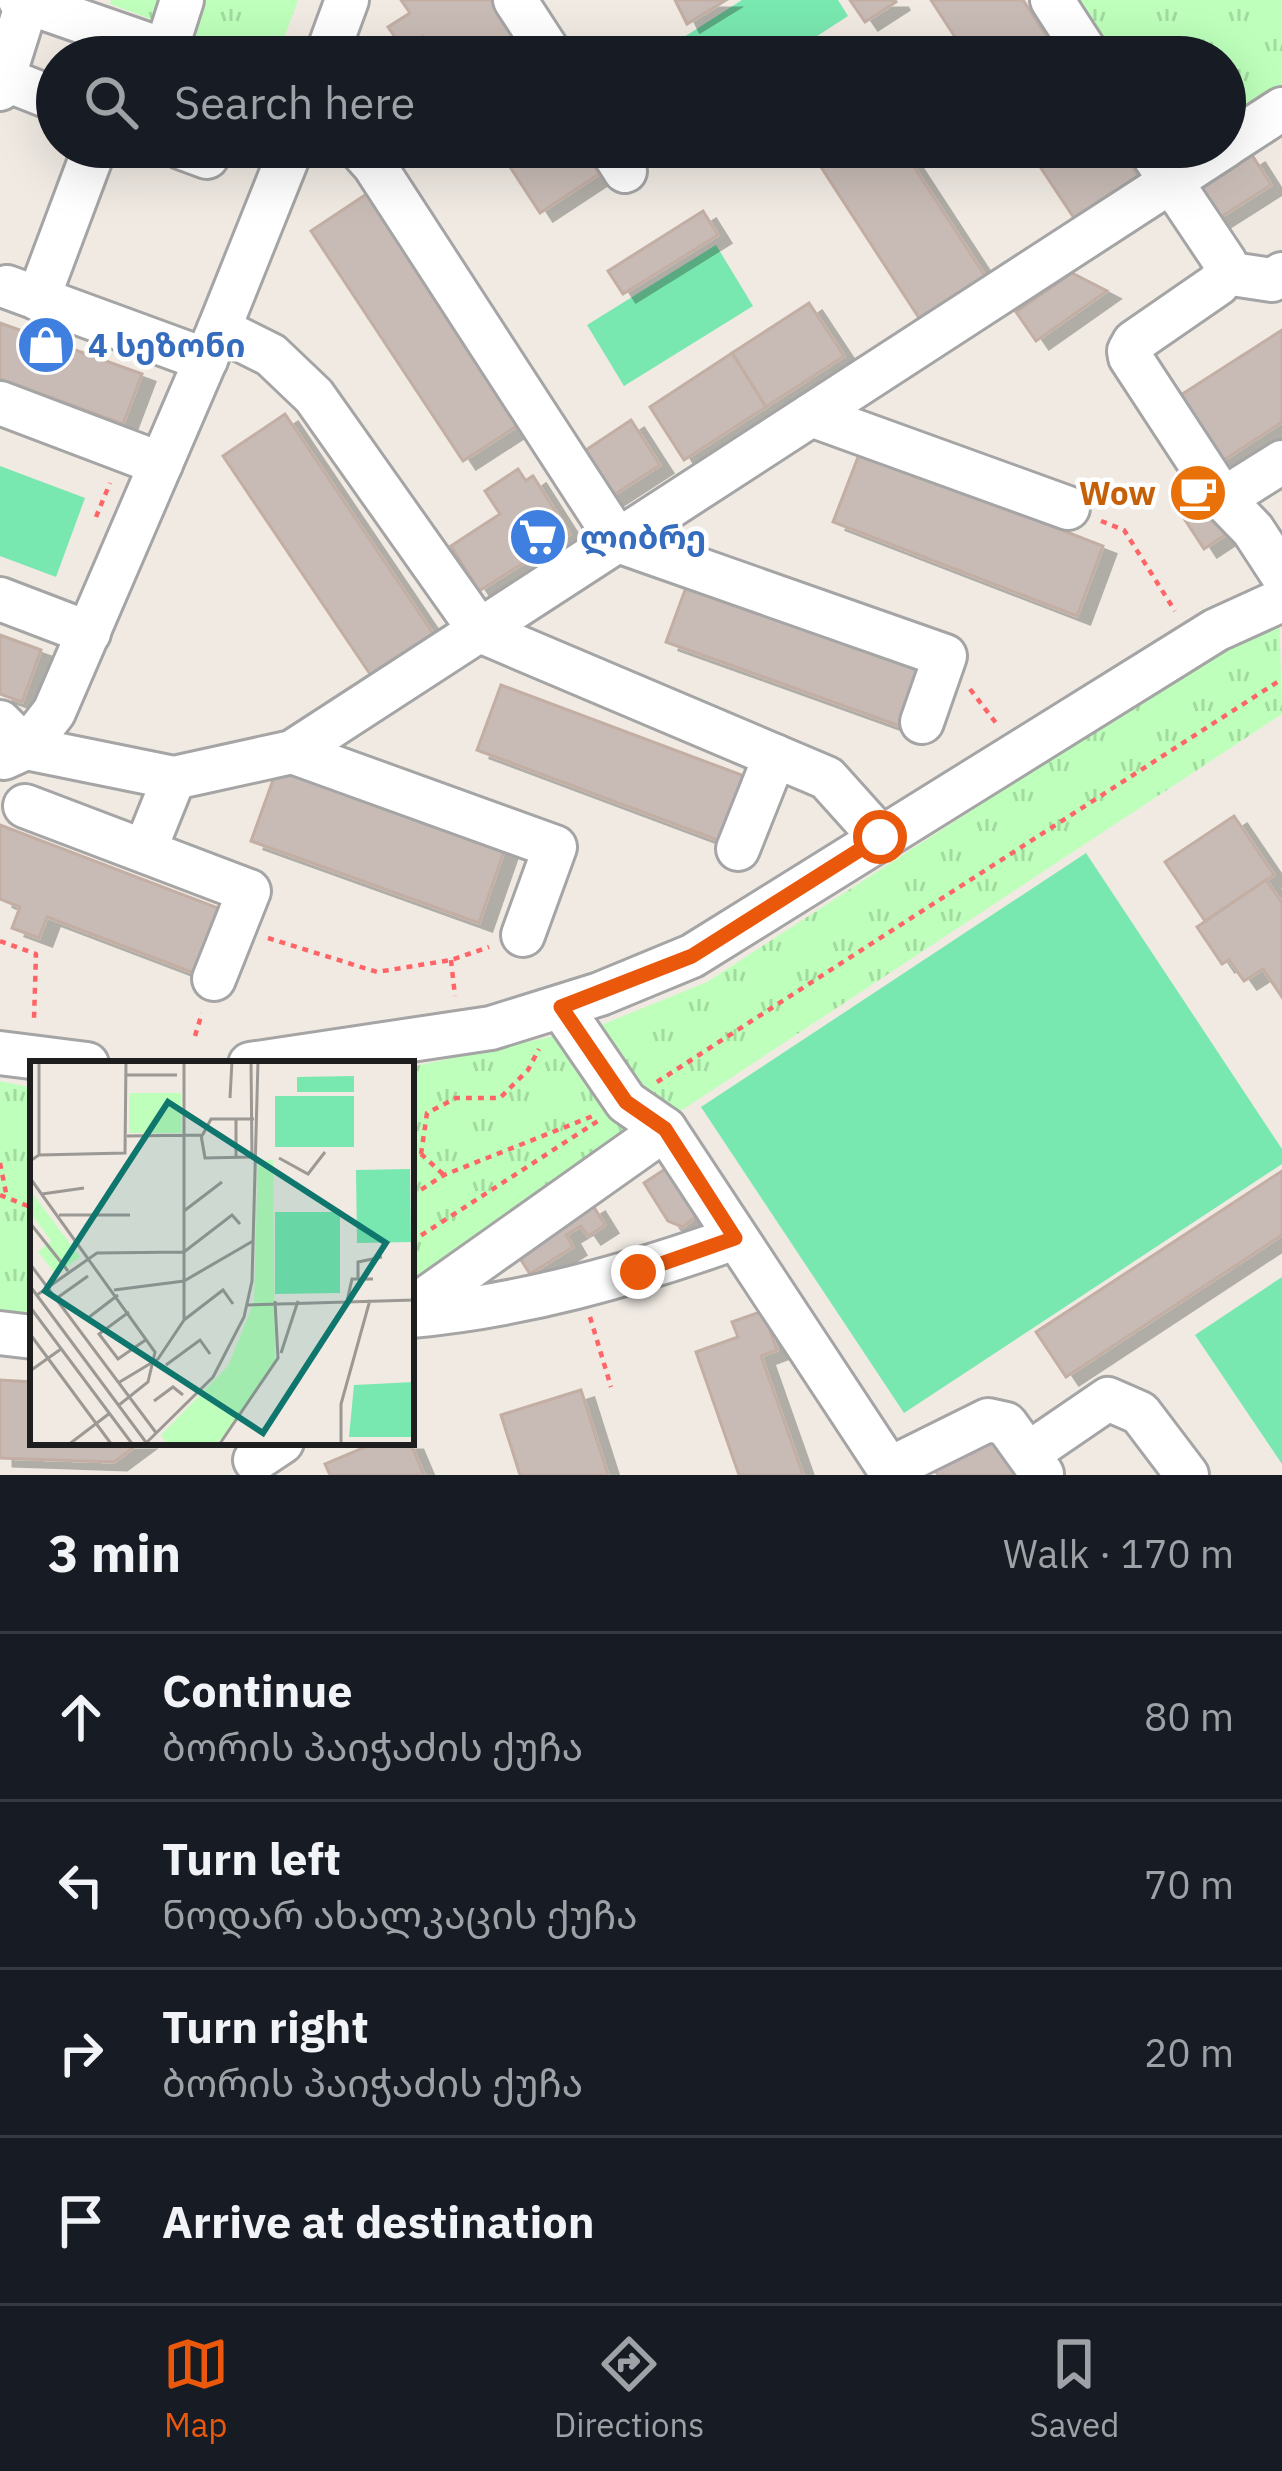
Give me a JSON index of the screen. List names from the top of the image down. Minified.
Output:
{"places":{"shop":["4 სეზონი"],"cafe":["Wow"],"supermarket":["ლიბრე"]},"page":{"search":"Search here","heading":["3 min","Walk · 170 m"],"list":[["Continue","ბორის პაიჭაძის ქუჩა","80 m"],["Turn left","ნოდარ ახალკაცის ქუჩა","70 m"],["Turn right","ბორის პაიჭაძის ქუჩა","20 m"],"Arrive at destination"],"nav":["Map","Directions","Saved"]}}
